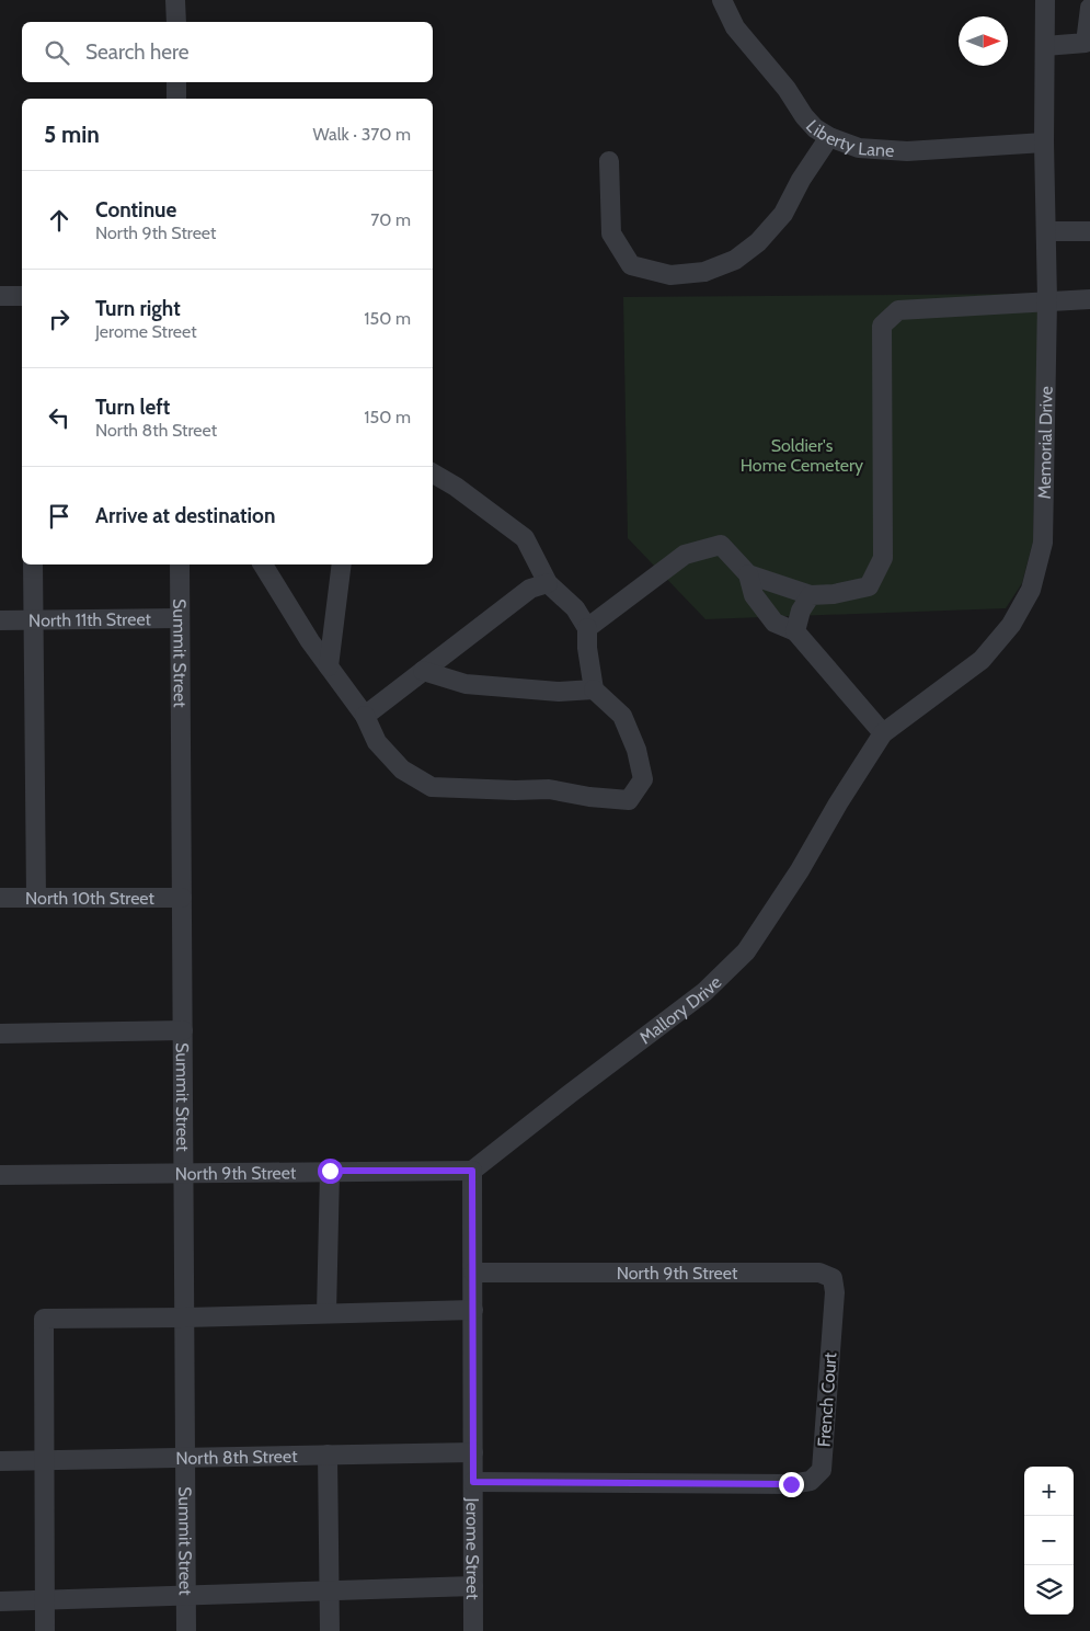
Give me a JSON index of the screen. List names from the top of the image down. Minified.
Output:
{"streets":{"street":["Liberty Lane","Memorial Drive","North 11th Street","Summit Street","North 10th Street","Mallory Drive","North 9th Street","French Court","North 8th Street","Jerome Street"]},"crossings":[["Liberty Lane","Memorial Drive"],["Memorial Drive","Mallory Drive"],["North 11th Street","Summit Street"],["Summit Street","North 10th Street"],["Summit Street","North 9th Street"],["Summit Street","North 8th Street"],["Mallory Drive","North 9th Street"],["Mallory Drive","Jerome Street"],["North 9th Street","French Court"],["North 9th Street","Jerome Street"],["French Court","Jerome Street"],["North 8th Street","Jerome Street"]],"parks":["Soldier's Home Cemetery"],"north":"right","page":{"search":"Search here","heading":["5 min","Walk · 370 m"],"list":[["Continue","North 9th Street","70 m"],["Turn right","Jerome Street","150 m"],["Turn left","North 8th Street","150 m"],"Arrive at destination"],"map_buttons":["+","−"]}}
